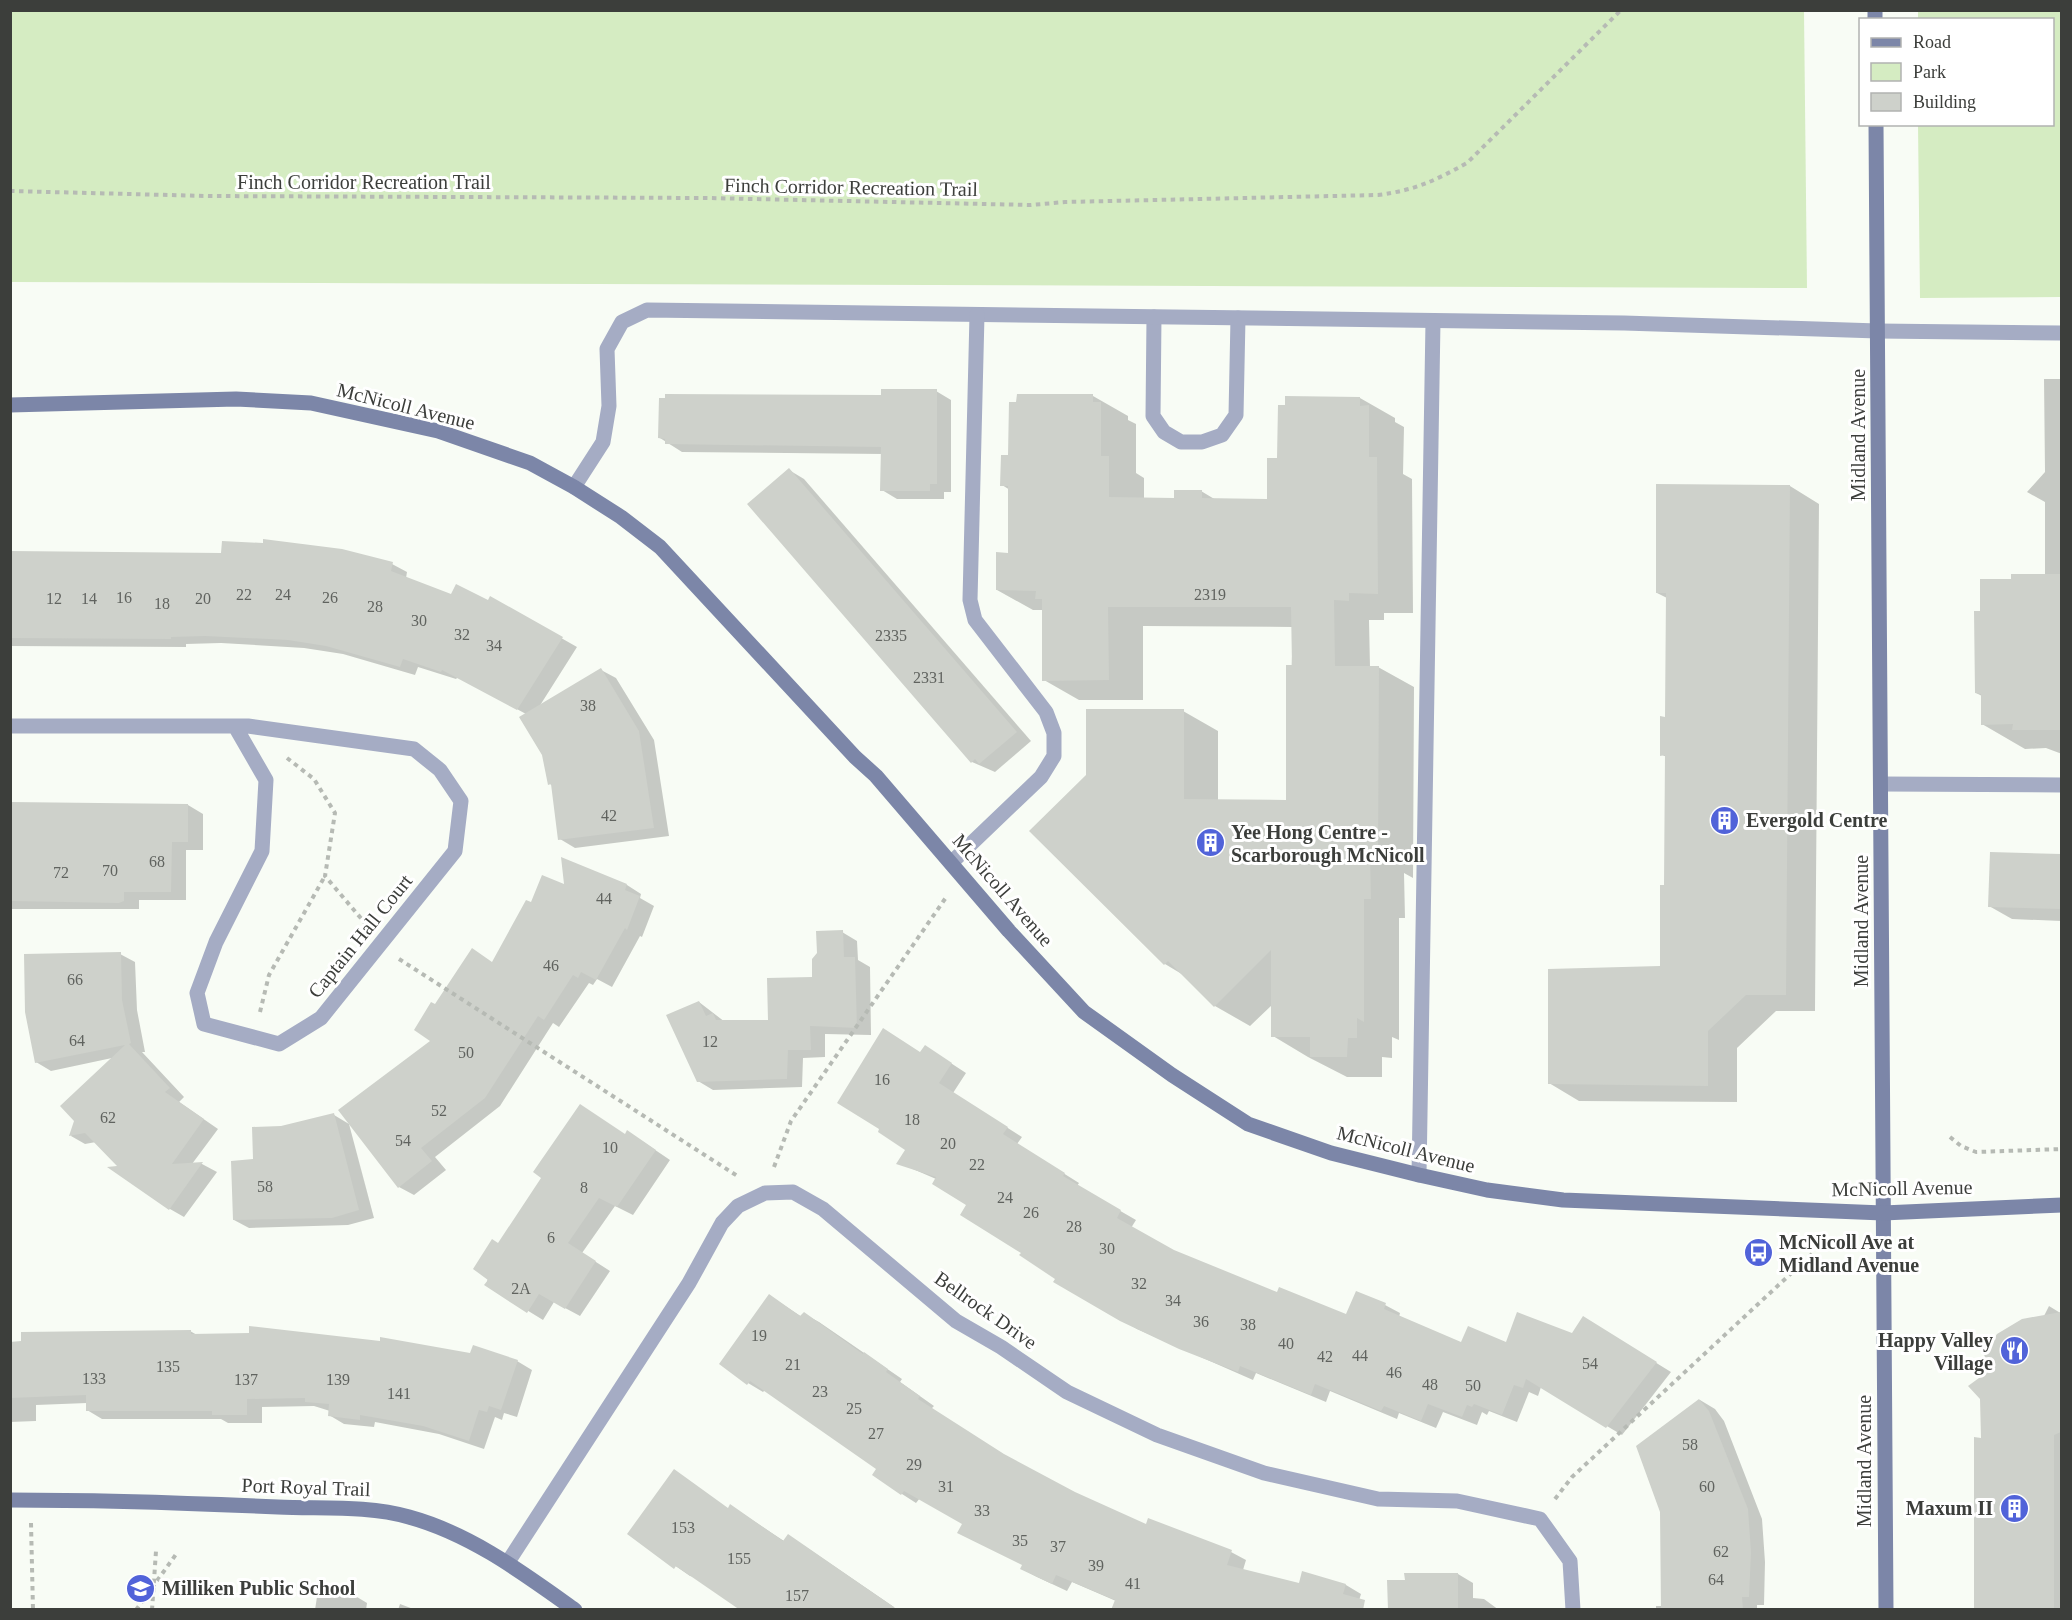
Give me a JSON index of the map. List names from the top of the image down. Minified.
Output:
{"streets":{"main road":["McNicoll Avenue","Midland Avenue","Port Royal Trail"],"street":["Captain Hall Court","Bellrock Drive"],"path":["Finch Corridor Recreation Trail"]},"crossings":[["McNicoll Avenue","Midland Avenue"],["Bellrock Drive","Port Royal Trail"]],"places":{"building":["Evergold Centre","Yee Hong Centre - Scarborough McNicoll","Maxum II"],"bus stop":["McNicoll Ave at Midland Avenue"],"restaurant":["Happy Valley Village"],"school or university":["Milliken Public School"]},"house_numbers":["22","24","2319","16","26","12","14","20","18","28","30","32","2335","34","2331","38","42","68","70","72","44","46","66","64","12","50","16","52","62","18","54","20","10","22","58","8","24","26","28","6","30","32","2A","34","36","38","19","40","44","42","54","21","135","46","133","137","139","48","50","23","141","25","27","58","29","31","60","33","153","35","37","62","155","39","64","41","157"],"legend":["Road","Park","Building"]}
